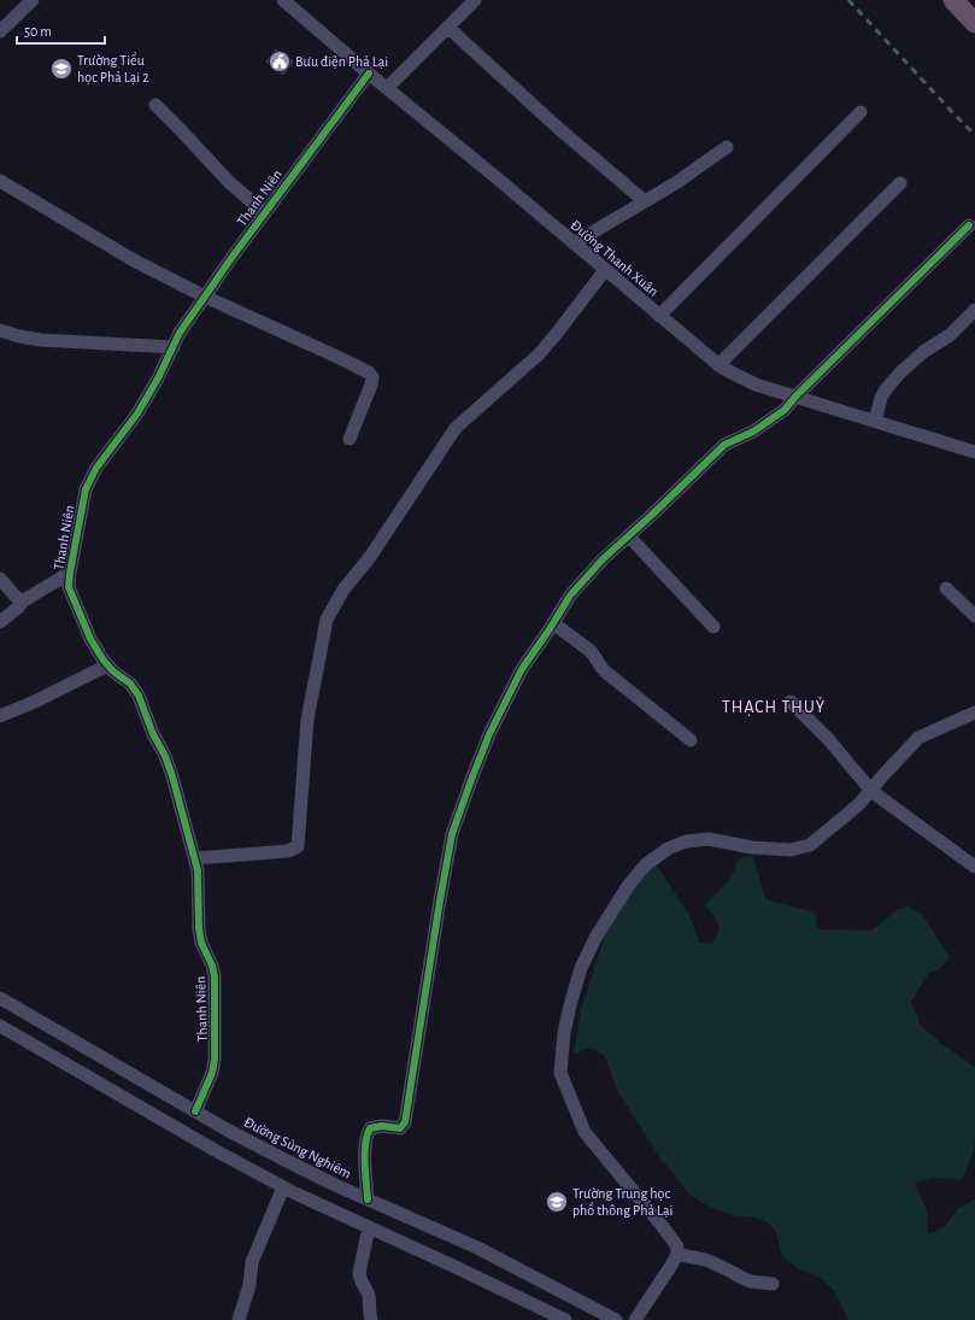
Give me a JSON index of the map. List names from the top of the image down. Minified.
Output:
{"streets":{"street":["Thanh Niên","Đường Thanh Xuân","Đường Sùng Nghiêm"]},"crossings":[["Thanh Niên","Đường Thanh Xuân"],["Thanh Niên","Đường Sùng Nghiêm"]],"districts":["THẠCH THUỶ"],"places":{"public building":["Bưu điện Phả Lại"],"school or university":["Trường Tiểu học Phả Lại 2","Trường Trung học phổ thông Phả Lại"]},"scale_bar":"50 m"}
